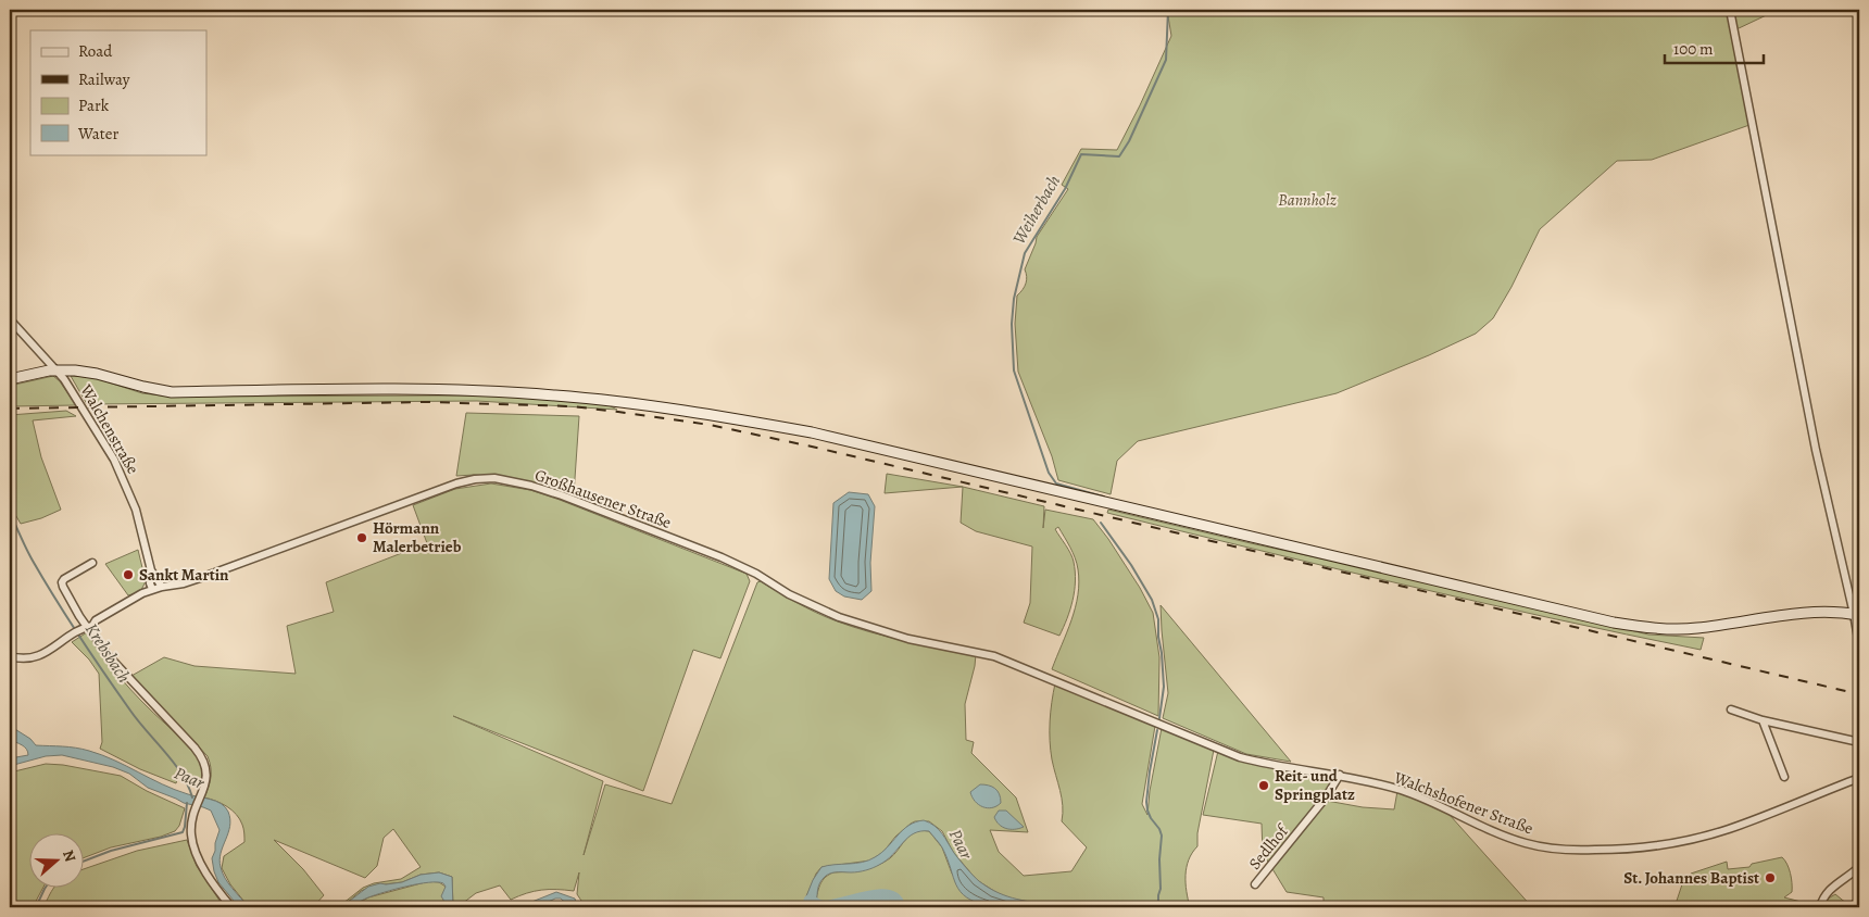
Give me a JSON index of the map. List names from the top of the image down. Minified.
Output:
{"streets":{"street":["Walchenstraße","Großhausener Straße","Walchshofener Straße","Sedlhof"]},"crossings":[["Walchenstraße","Großhausener Straße"],["Großhausener Straße","Walchshofener Straße"],["Walchshofener Straße","Sedlhof"]],"water":["Weiherbach","Krebsbach","Paar"],"parks":["Bannholz"],"places":["Hörmann Malerbetrieb","Sankt Martin","Reit- und Springplatz","St. Johannes Baptist"],"legend":["Road","Railway","Park","Water"],"scale_bar":"100 m","north":"right"}
